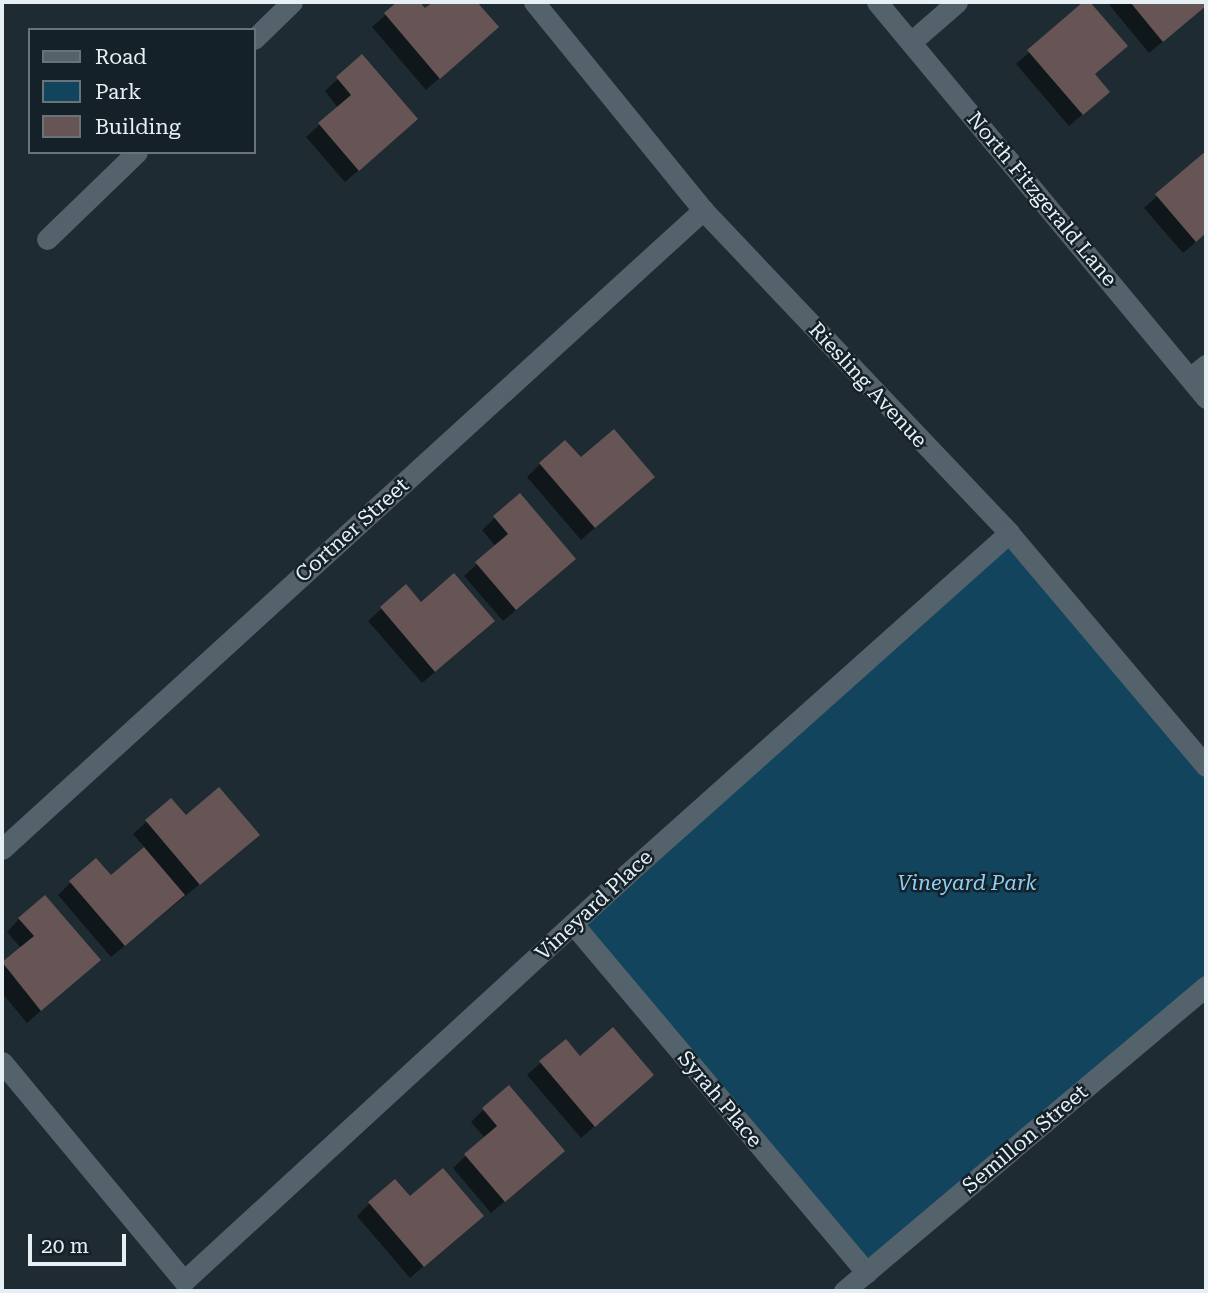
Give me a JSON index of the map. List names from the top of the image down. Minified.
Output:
{"streets":{"street":["North Fitzgerald Lane","Riesling Avenue","Cortner Street","Vineyard Place","Syrah Place","Semillon Street"]},"crossings":[["Riesling Avenue","Cortner Street"],["Riesling Avenue","Vineyard Place"],["Vineyard Place","Syrah Place"],["Syrah Place","Semillon Street"]],"parks":["Vineyard Park"],"legend":["Road","Park","Building"],"scale_bar":"20 m"}
